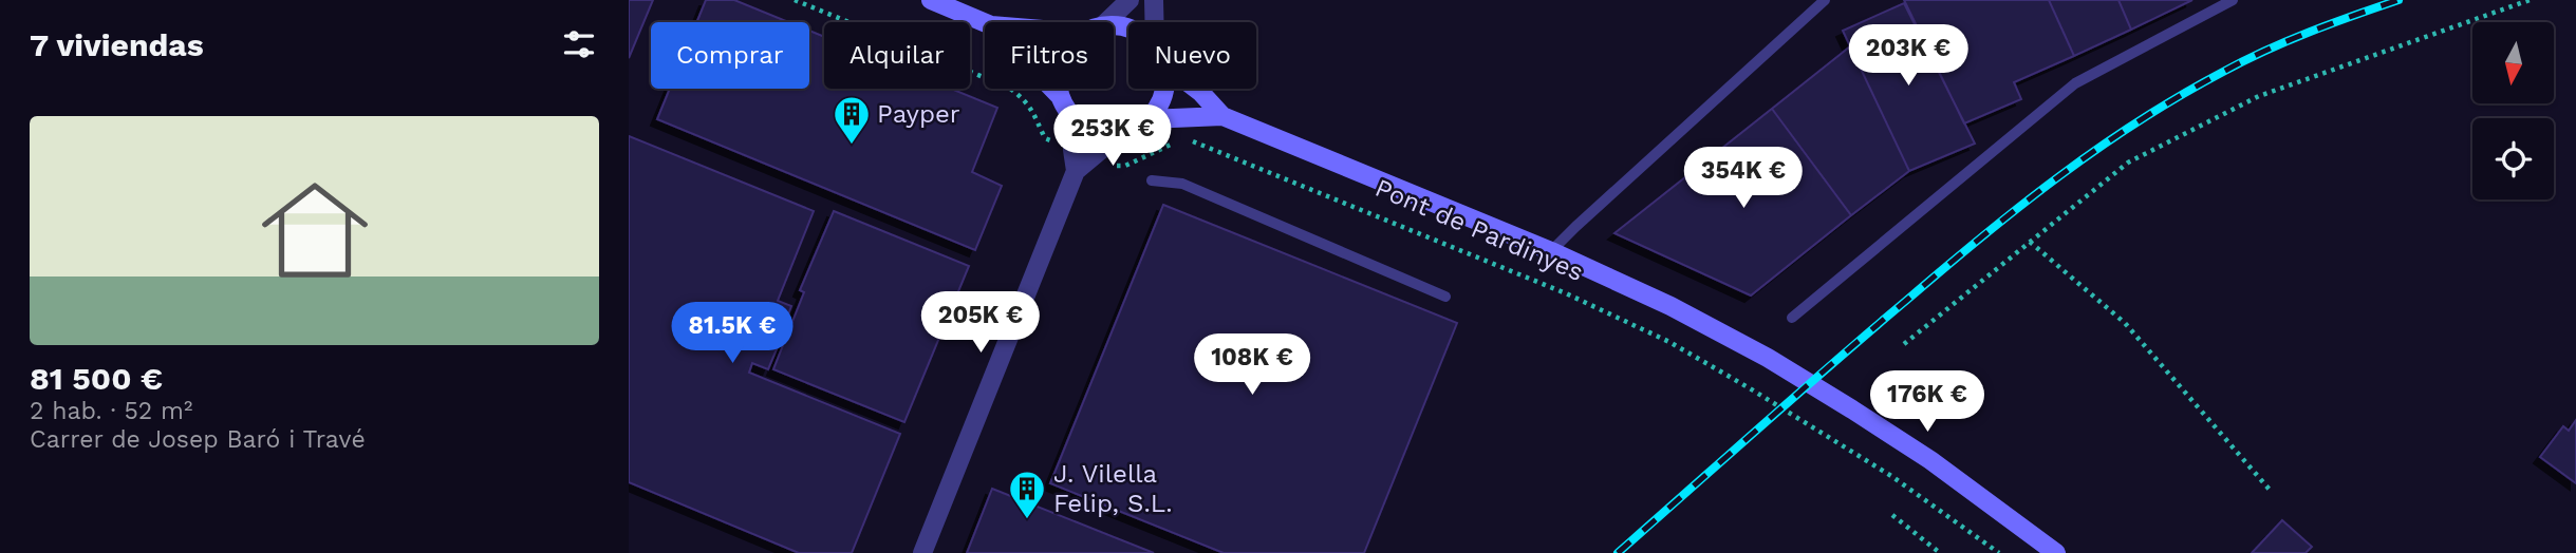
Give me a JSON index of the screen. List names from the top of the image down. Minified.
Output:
{"streets":{"main road":["Pont de Pardinyes"]},"places":{"building":["Payper","J. Vilella Felip, S.L."]},"north":"bottom","page":{"heading":"7 viviendas","chip":["Comprar","Alquilar","Filtros","Nuevo"],"price":["203K €","253K €","354K €","205K €","81.5K €","108K €","176K €"],"list":[{"name":"81 500 €","note":"2 hab. · 52 m² · Carrer de Josep Baró i Travé"}]}}
